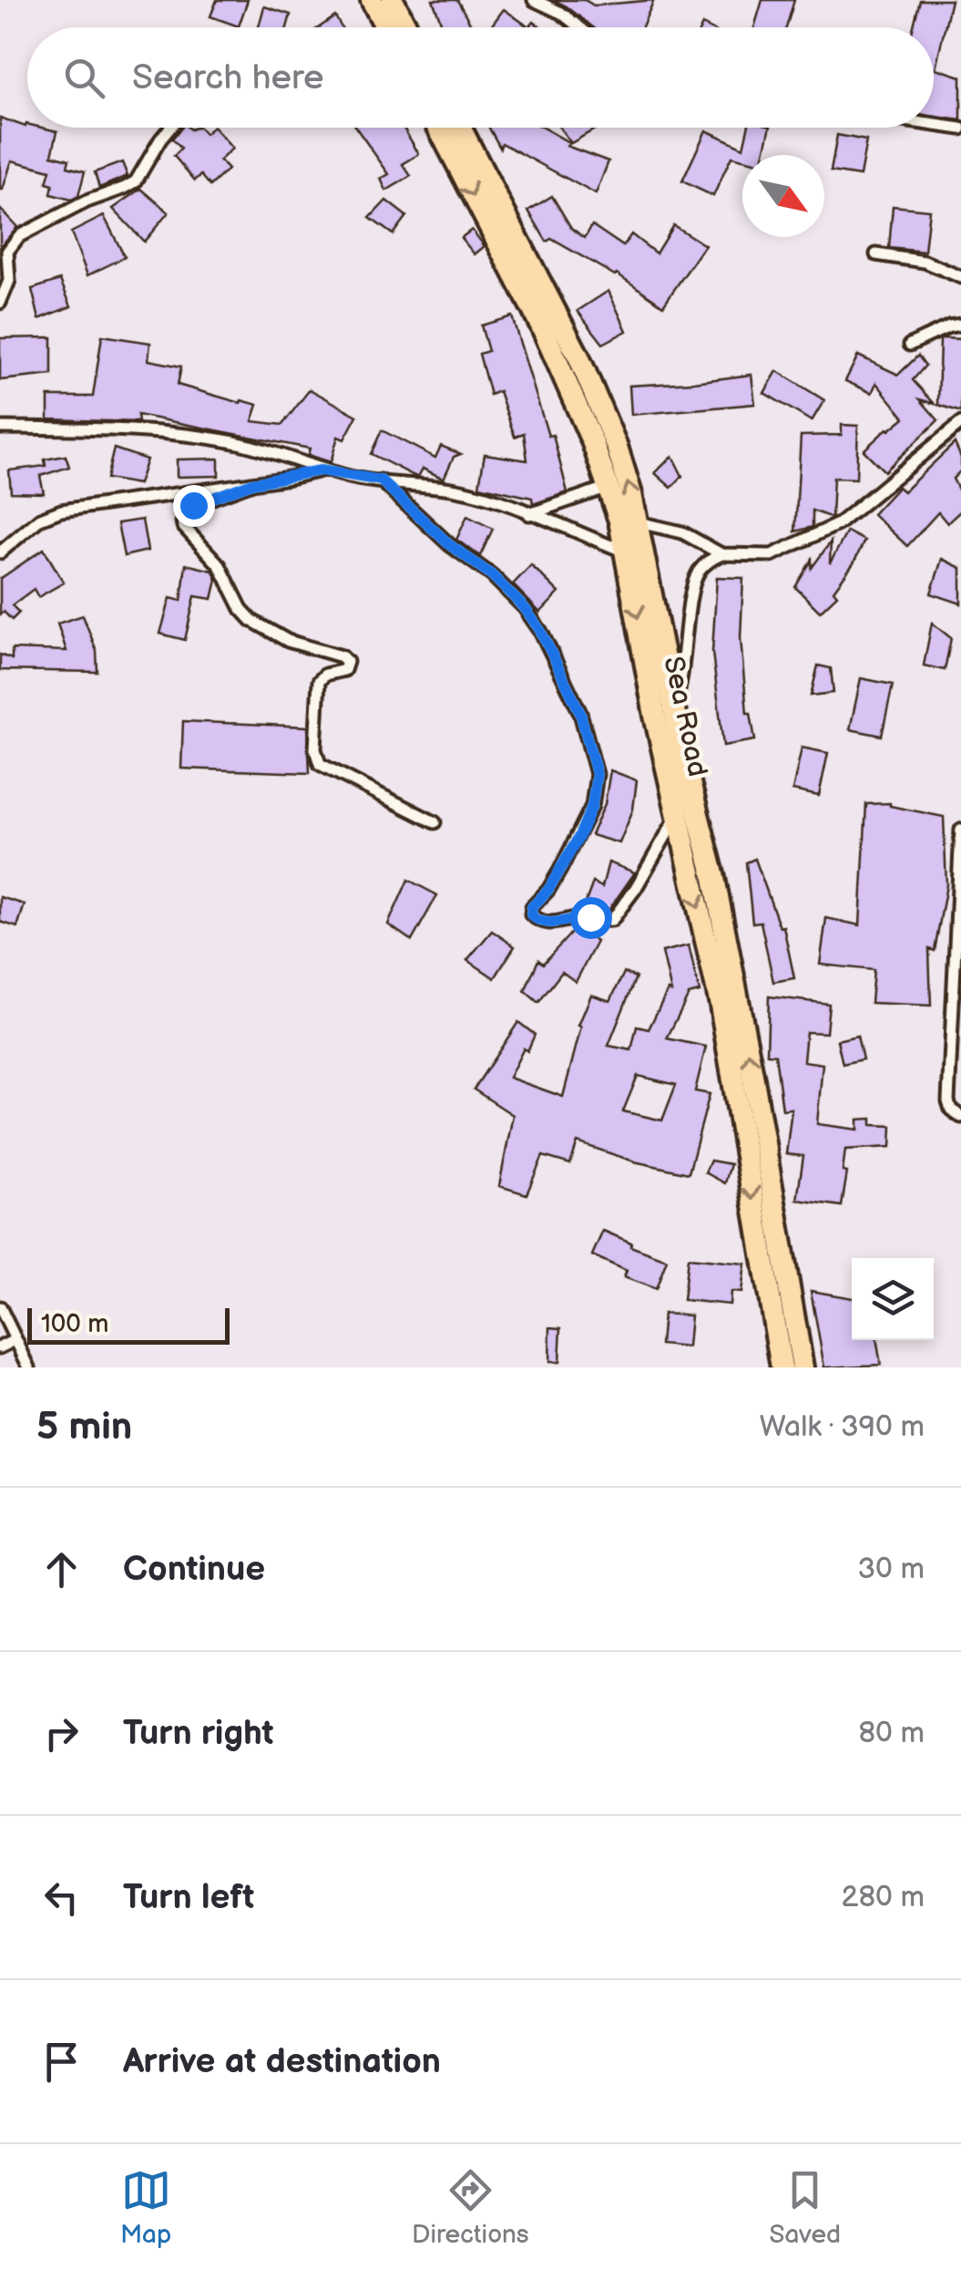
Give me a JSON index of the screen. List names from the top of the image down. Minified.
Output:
{"streets":{"highway":["Sea Road"]},"scale_bar":"100 m","north":"bottom right","page":{"search":"Search here","scale":"100 m","heading":["5 min","Walk · 390 m"],"list":[["Continue","30 m"],["Turn right","80 m"],["Turn left","280 m"],"Arrive at destination"],"nav":["Map","Directions","Saved"]}}
